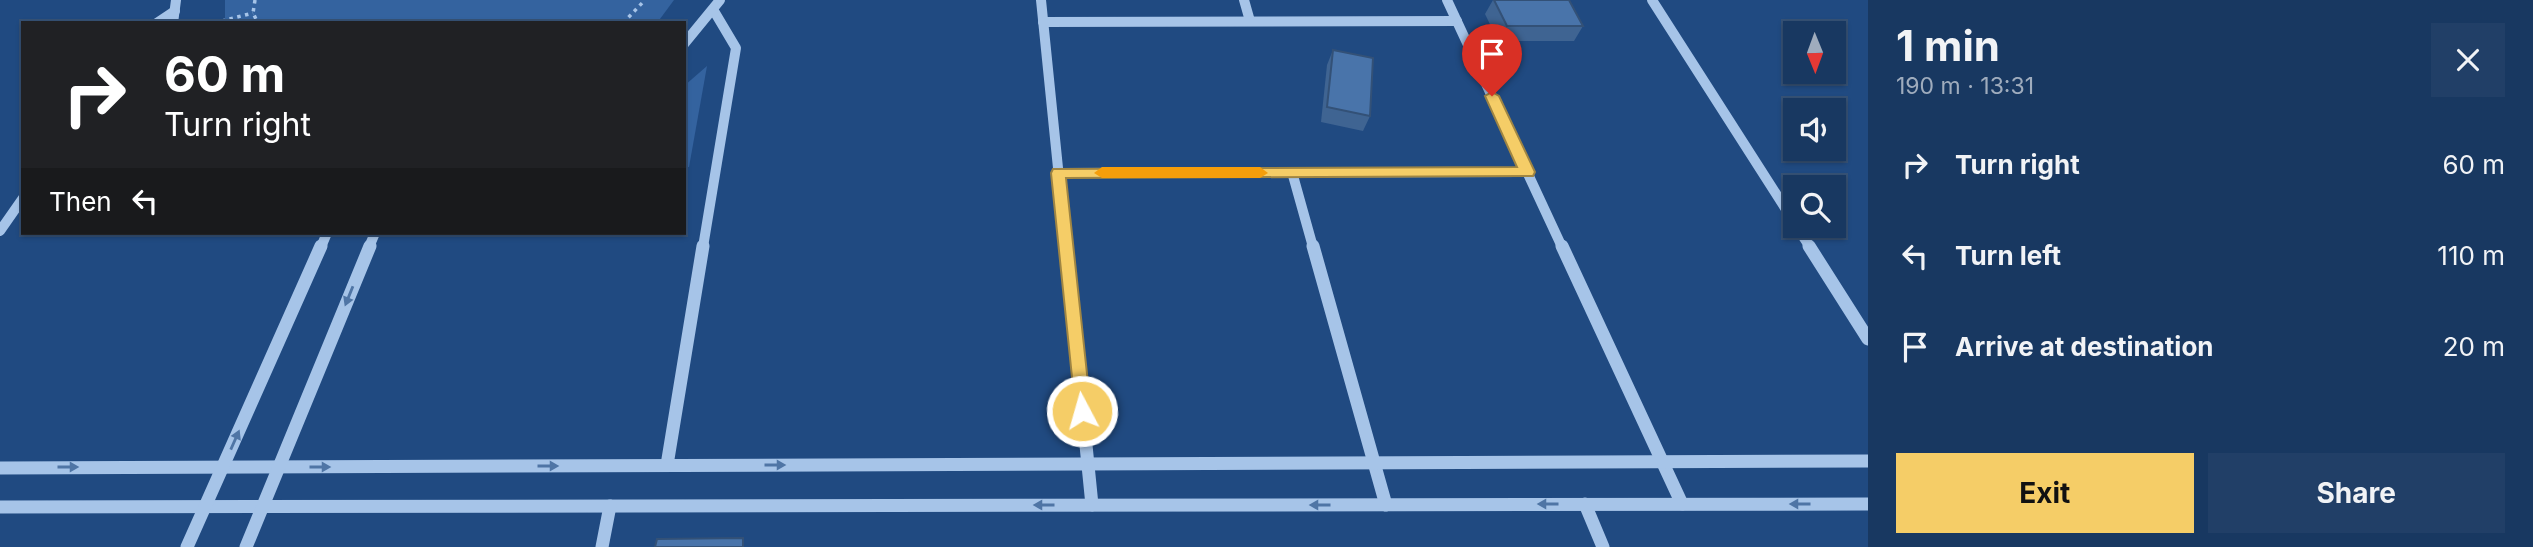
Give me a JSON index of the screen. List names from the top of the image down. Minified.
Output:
{"north":"bottom","page":{"heading":["1 min","190 m · 13:31"],"turn":["60 m","Turn right"],"list":[{"name":"Turn right","value":"60 m"},{"name":"Turn left","value":"110 m"},{"name":"Arrive at destination","value":"20 m"}],"then":"Then","buttons":["Exit","Share"]}}
